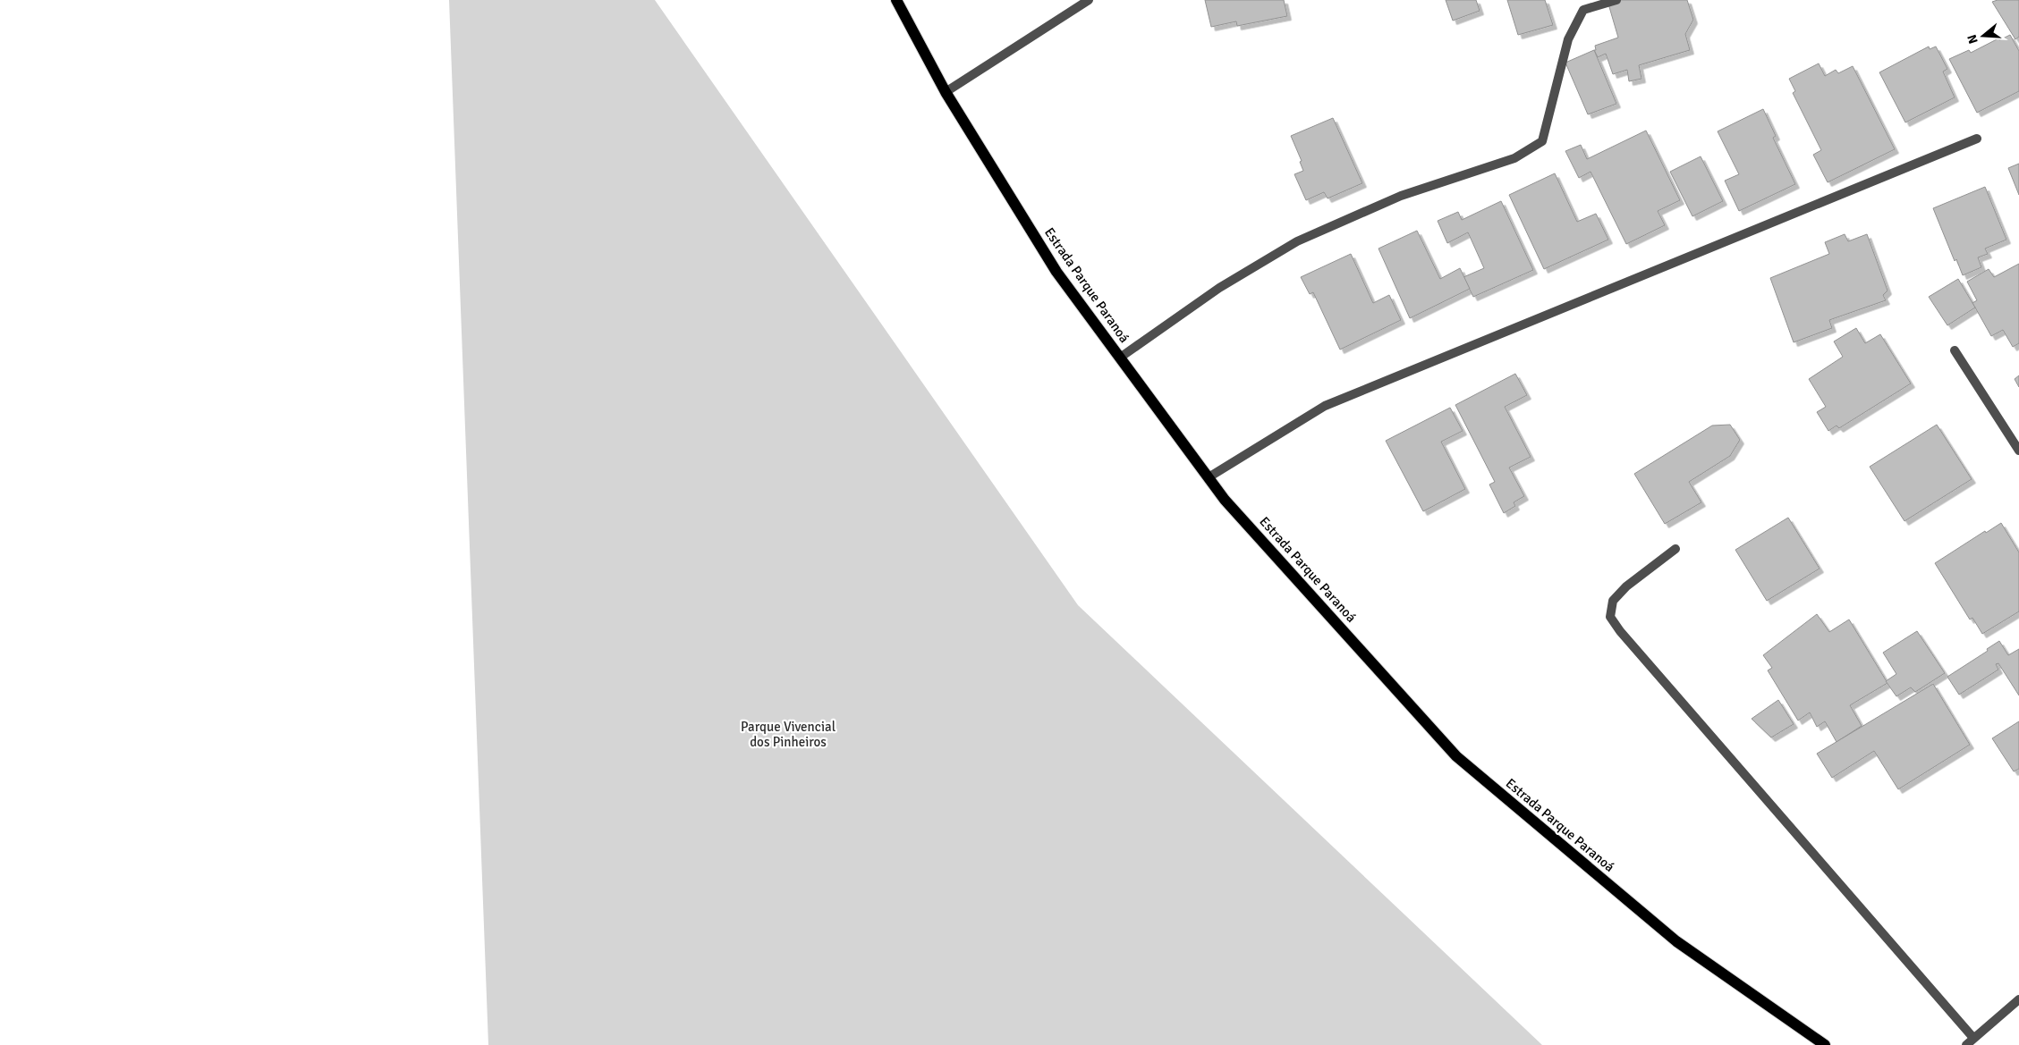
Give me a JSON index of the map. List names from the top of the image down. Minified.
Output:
{"streets":{"main road":["Estrada Parque Paranoá"]},"parks":["Parque Vivencial dos Pinheiros"],"north":"left"}
